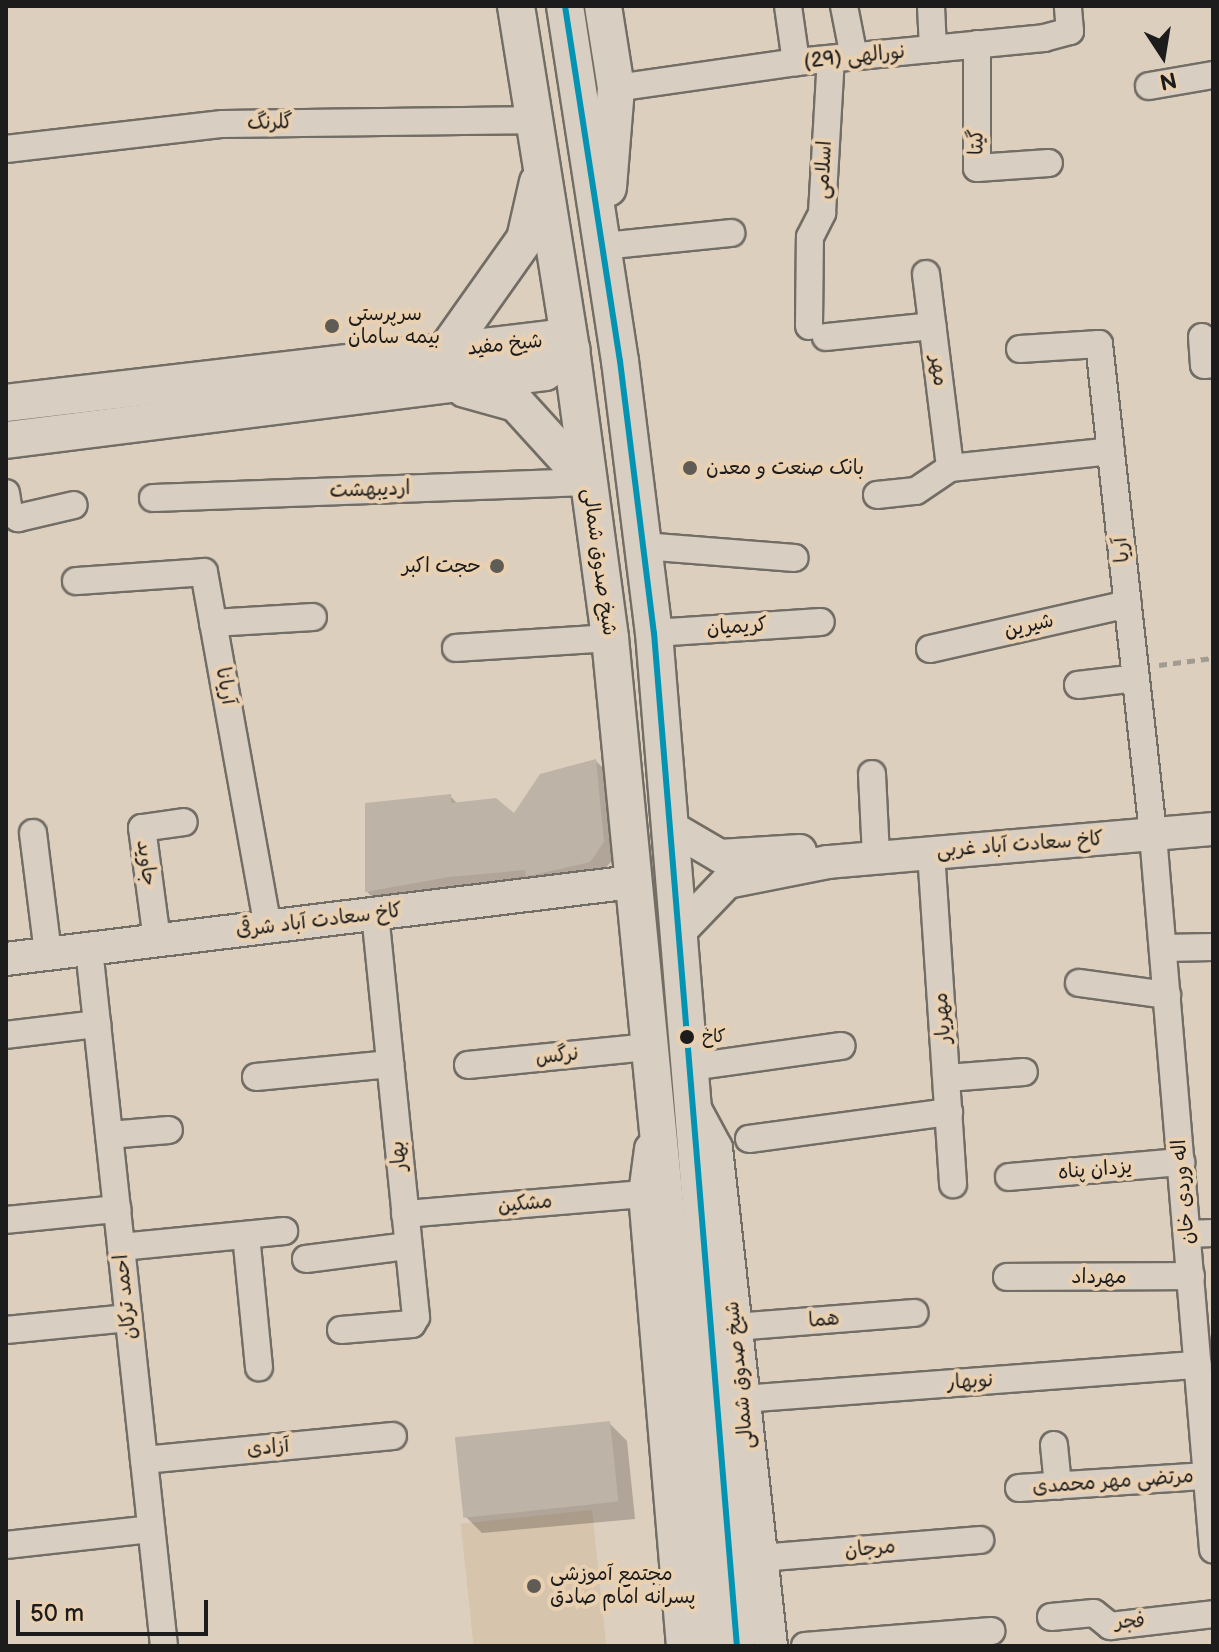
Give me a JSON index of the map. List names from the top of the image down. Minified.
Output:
{"streets":{"main road":["شیخ مفید","شیخ صدوق شمالی"],"street":["نورالهی (29)","گلرنگ","گیتا","اسلامی","مهر","اردیبهشت","آریا","شیرین","کریمیان","آریانا","کاخ سعادت آباد غربی","جاوید","کاخ سعادت آباد شرقی","مهریار","نرگس","بهار","یزدان پناه","اله وردی خان","مشکین","مهرداد","احمد ترکان","هما","نوبهار","آزادی","مرتضی مهر محمدی","مرجان","فجر"]},"crossings":[["نورالهی (29)","گیتا"],["نورالهی (29)","اسلامی"],["گلرنگ","شیخ صدوق شمالی"],["اسلامی","مهر"],["شیخ مفید","شیخ صدوق شمالی"],["اردیبهشت","شیخ صدوق شمالی"],["آریا","شیرین"],["آریا","کاخ سعادت آباد غربی"],["آریا","اله وردی خان"],["شیخ صدوق شمالی","کریمیان"],["شیخ صدوق شمالی","کاخ سعادت آباد غربی"],["شیخ صدوق شمالی","کاخ سعادت آباد شرقی"],["شیخ صدوق شمالی","نرگس"],["شیخ صدوق شمالی","مشکین"],["شیخ صدوق شمالی","هما"],["شیخ صدوق شمالی","نوبهار"],["شیخ صدوق شمالی","مرجان"],["آریانا","کاخ سعادت آباد شرقی"],["کاخ سعادت آباد غربی","مهریار"],["کاخ سعادت آباد غربی","اله وردی خان"],["جاوید","کاخ سعادت آباد شرقی"],["کاخ سعادت آباد شرقی","بهار"],["کاخ سعادت آباد شرقی","احمد ترکان"],["بهار","مشکین"],["یزدان پناه","اله وردی خان"],["اله وردی خان","مهرداد"],["اله وردی خان","نوبهار"],["اله وردی خان","مرتضی مهر محمدی"],["احمد ترکان","آزادی"]],"places":["سرپرستی بیمه سامان","بانک صنعت و معدن","حجت اکبر","کاخ","مجتمع آموزشی پسرانه امام صادق"],"scale_bar":"50 m","north":"bottom"}
